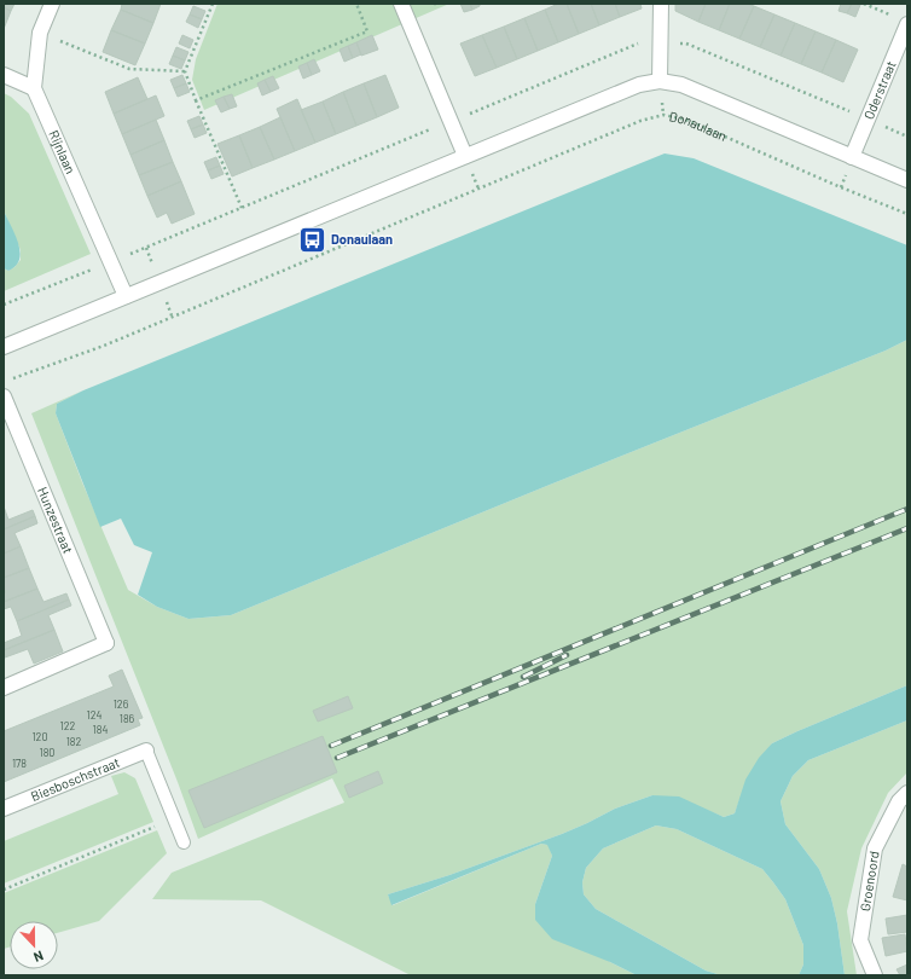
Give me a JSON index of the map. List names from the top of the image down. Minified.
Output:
{"streets":{"street":["Oderstraat","Rijnlaan","Hunzestraat","Biesboschstraat","Groenoord"],"path":["Donaulaan"]},"places":{"bus stop":["Donaulaan"]},"house_numbers":["126","124","186","122","184","120","182","180","178"],"north":"bottom"}
